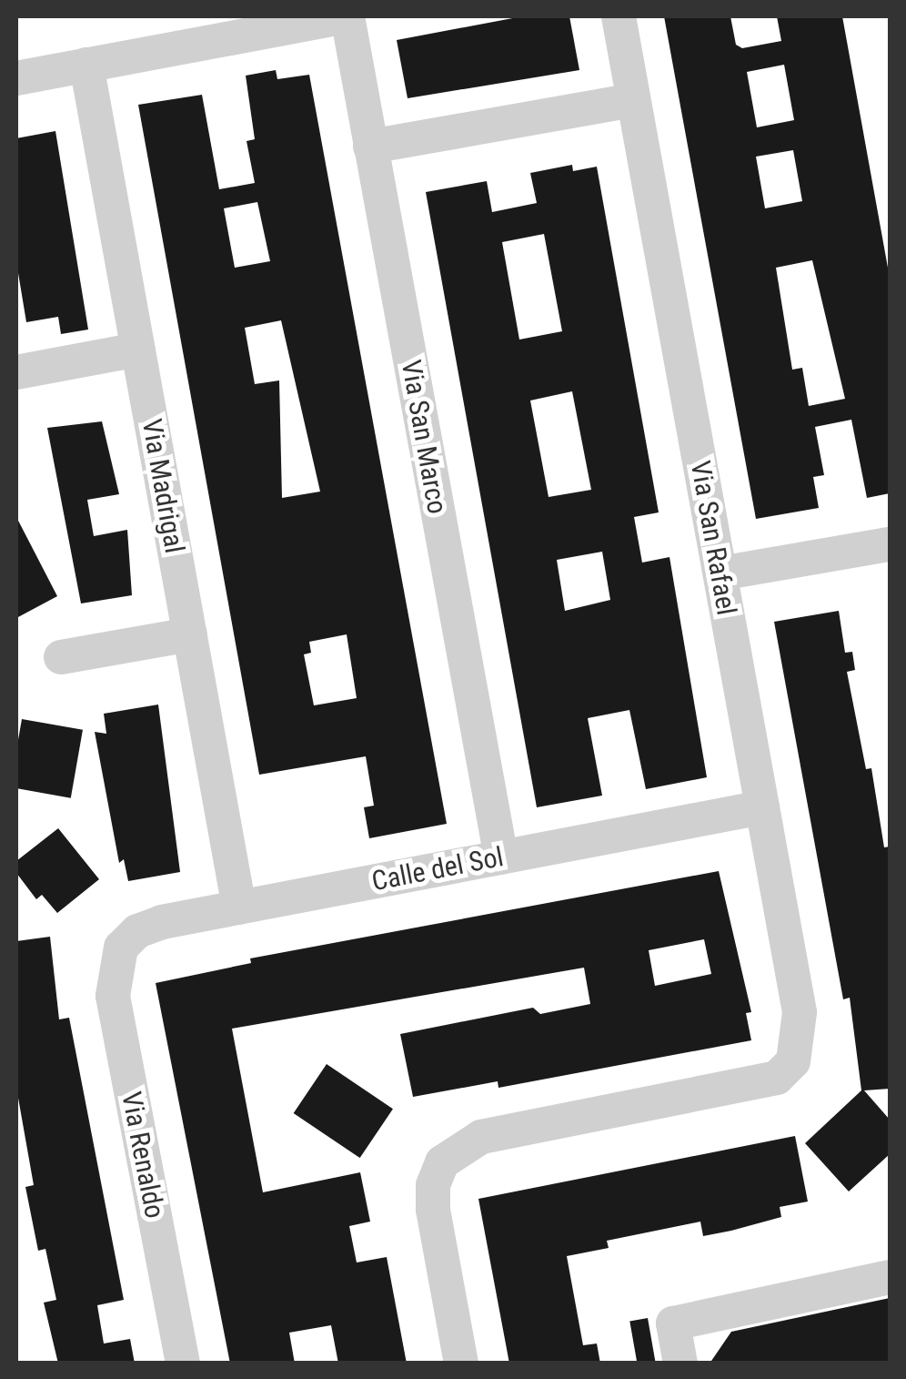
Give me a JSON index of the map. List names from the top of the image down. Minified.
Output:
{"streets":{"street":["Via San Marco","Via Madrigal","Via San Rafael","Calle del Sol","Via Renaldo"]},"crossings":[["Via San Marco","Calle del Sol"],["Via Madrigal","Calle del Sol"],["Via San Rafael","Calle del Sol"],["Calle del Sol","Via Renaldo"]]}
